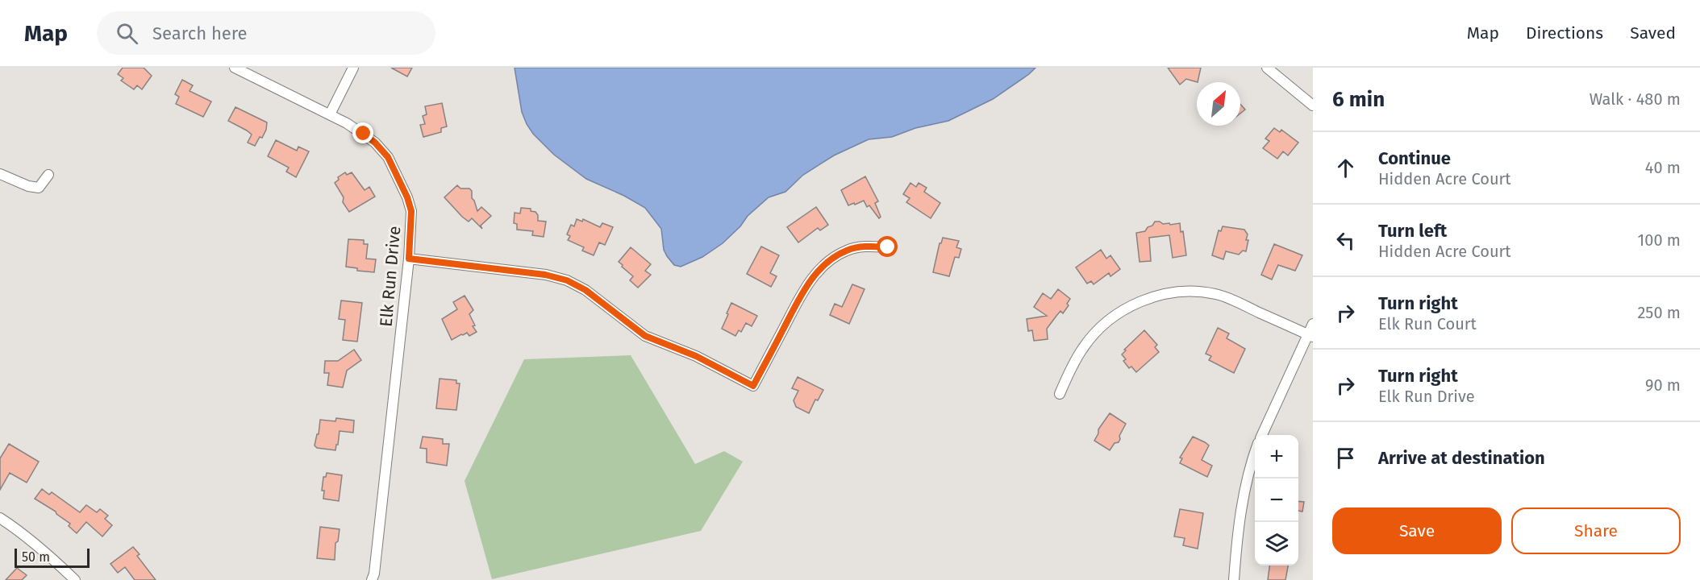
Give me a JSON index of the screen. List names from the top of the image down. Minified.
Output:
{"streets":{"street":["Elk Run Drive"]},"scale_bar":"50 m","north":"top right","page":{"header":"Map","search":"Search here","nav":["Map","Directions","Saved"],"heading":["6 min","Walk · 480 m"],"list":[["Continue","Hidden Acre Court","40 m"],["Turn left","Hidden Acre Court","100 m"],["Turn right","Elk Run Court","250 m"],["Turn right","Elk Run Drive","90 m"],"Arrive at destination"],"map_buttons":["+","−"],"buttons":["Save","Share"],"scale":"50 m"}}
